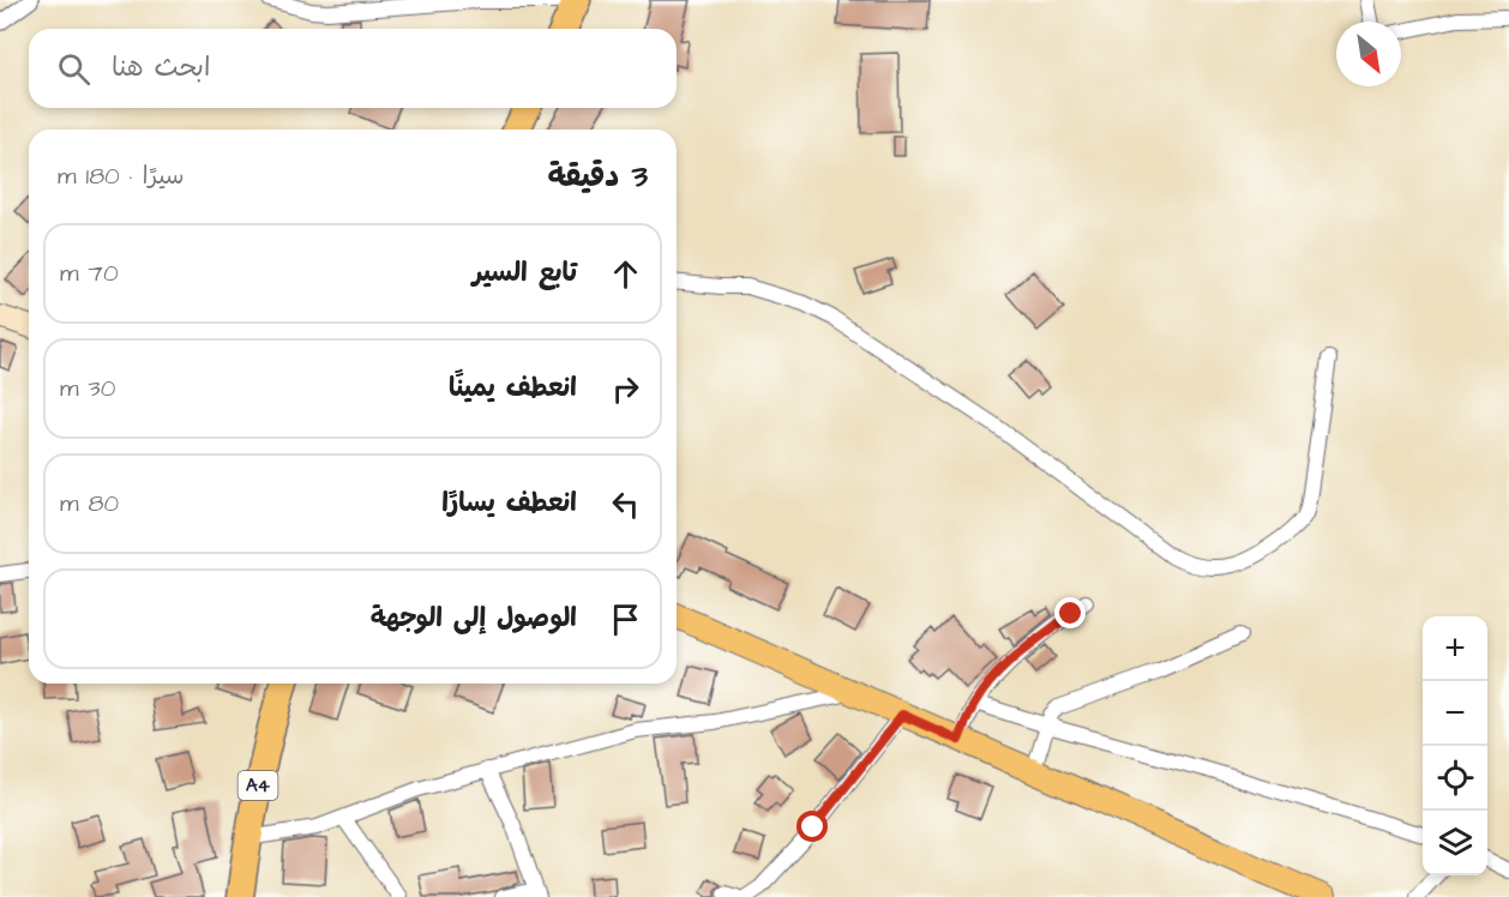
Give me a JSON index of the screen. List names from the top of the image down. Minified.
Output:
{"streets":{"highway":["A4"]},"north":"bottom right","page":{"search":"ابحث هنا","heading":["3 دقيقة","سيرًا · 180 m"],"list":[["تابع السير","70 m"],["انعطف يمينًا","30 m"],["انعطف يسارًا","80 m"],"الوصول إلى الوجهة"],"map_buttons":["+","−"]}}
